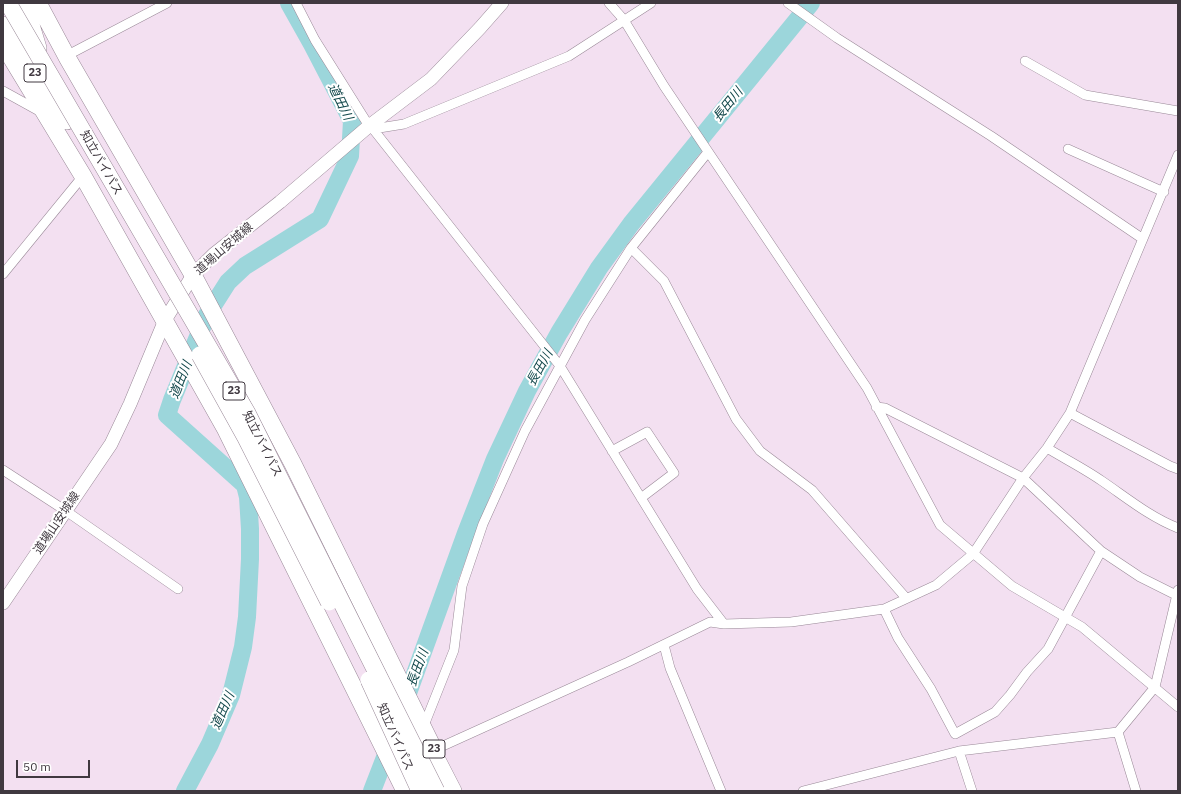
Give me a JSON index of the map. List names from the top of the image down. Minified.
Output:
{"streets":{"highway":["23","知立バイパス"],"main road":["道場山安城線"]},"crossings":[["23","知立バイパス"],["23","道場山安城線"]],"water":["道田川","長田川"],"scale_bar":"50 m"}
